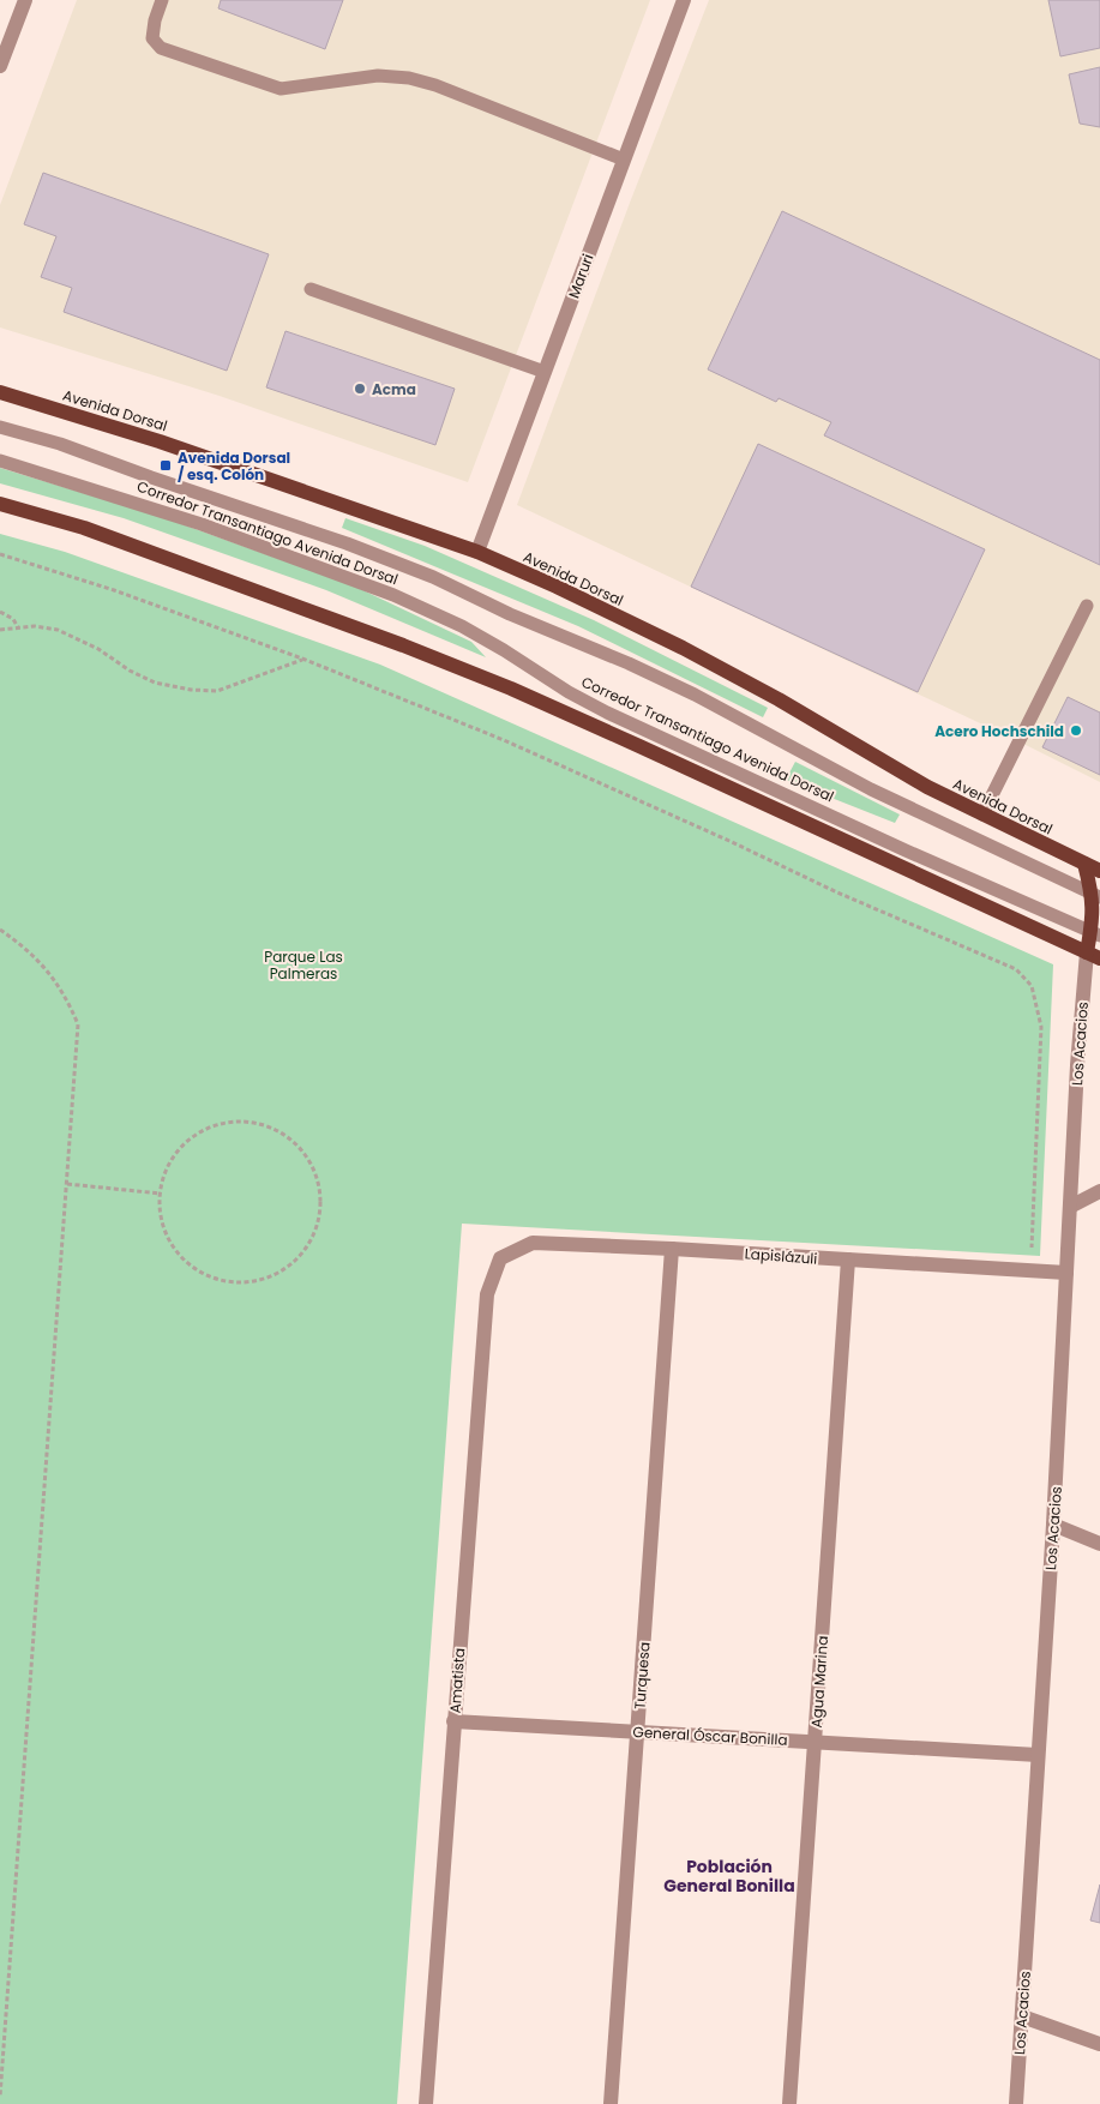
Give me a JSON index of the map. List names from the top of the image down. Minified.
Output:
{"streets":{"main road":["Avenida Dorsal"],"street":["Maruri","Los Acacios","Lapislázuli","Turquesa","Amatista","Agua Marina","General Óscar Bonilla"],"lane":["Corredor Transantiago Avenida Dorsal"]},"crossings":[["Maruri","Avenida Dorsal"],["Los Acacios","Lapislázuli"],["Los Acacios","General Óscar Bonilla"],["Lapislázuli","Turquesa"],["Lapislázuli","Amatista"],["Lapislázuli","Agua Marina"],["Turquesa","General Óscar Bonilla"],["Amatista","General Óscar Bonilla"],["Agua Marina","General Óscar Bonilla"]],"districts":["Población General Bonilla"],"parks":["Parque Las Palmeras"],"places":{"other":["Acma","Acero Hochschild"],"transit":["Avenida Dorsal / esq. Colón"]}}
